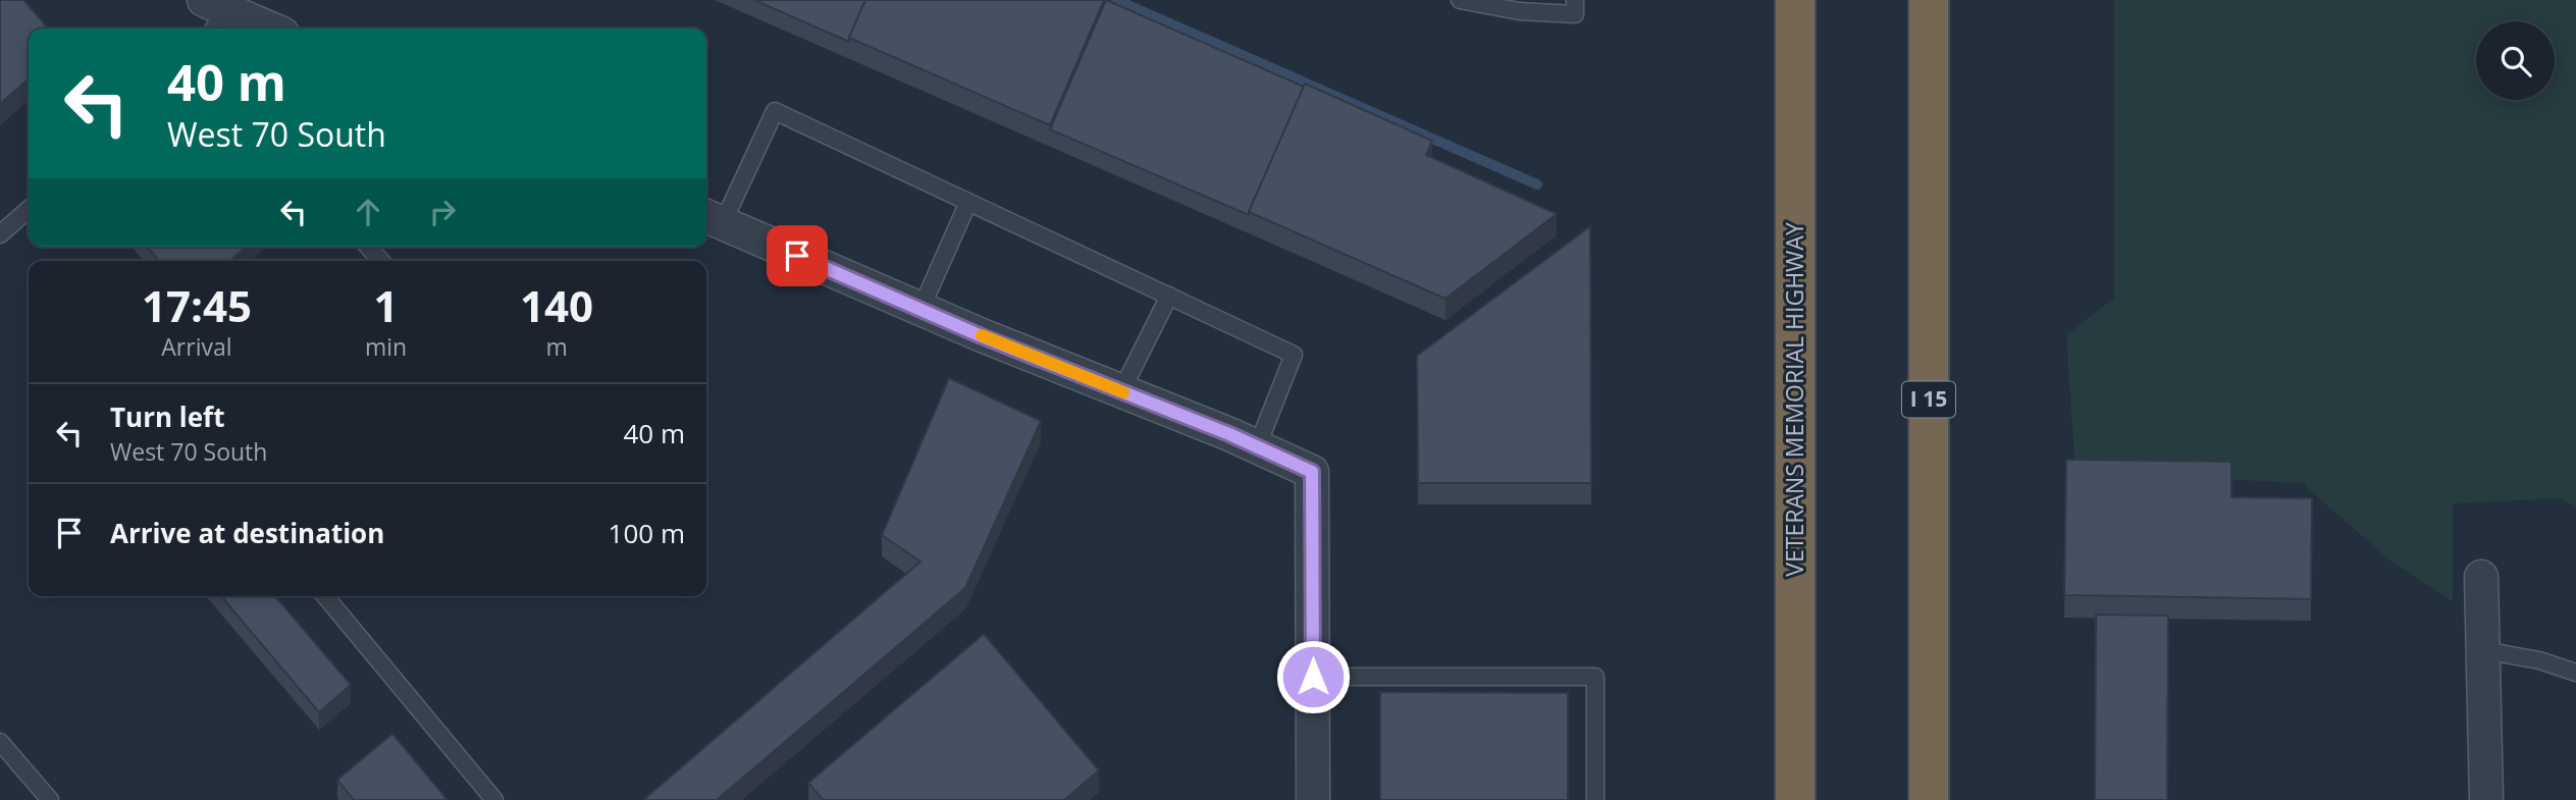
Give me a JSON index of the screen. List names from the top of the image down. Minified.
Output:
{"streets":{"highway":["VETERANS MEMORIAL HIGHWAY","I 15"]},"page":{"turn":["40 m","West 70 South"],"eta":["17:45","Arrival","1","min","140","m"],"list":[{"name":"Turn left","note":"West 70 South","value":"40 m"},{"name":"Arrive at destination","value":"100 m"}]}}
